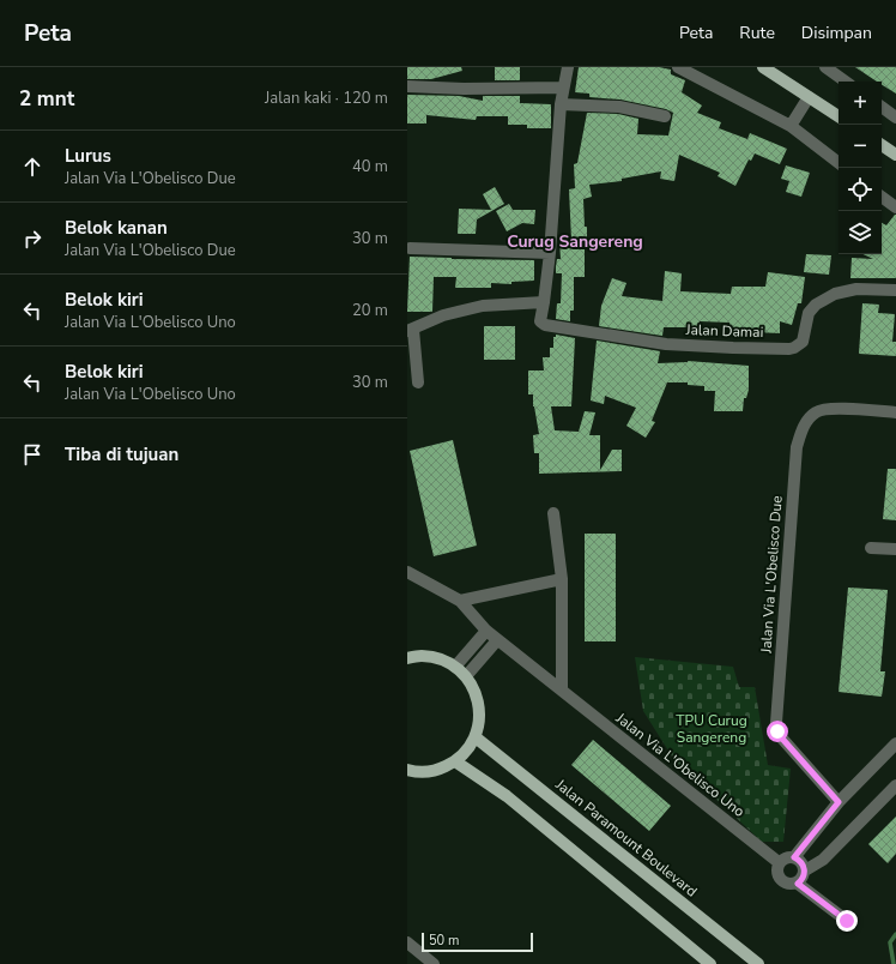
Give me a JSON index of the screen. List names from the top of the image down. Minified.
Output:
{"streets":{"main road":["Jalan Paramount Boulevard"],"street":["Jalan Damai","Jalan Via L'Obelisco Due","Jalan Via L'Obelisco Uno"]},"districts":["Curug Sangereng"],"parks":["TPU Curug Sangereng"],"scale_bar":"50 m","page":{"header":"Peta","nav":["Peta","Rute","Disimpan"],"heading":["2 mnt","Jalan kaki · 120 m"],"map_buttons":["+","−"],"list":[["Lurus","Jalan Via L'Obelisco Due","40 m"],["Belok kanan","Jalan Via L'Obelisco Due","30 m"],["Belok kiri","Jalan Via L'Obelisco Uno","20 m"],["Belok kiri","Jalan Via L'Obelisco Uno","30 m"],"Tiba di tujuan"],"scale":"50 m"}}
